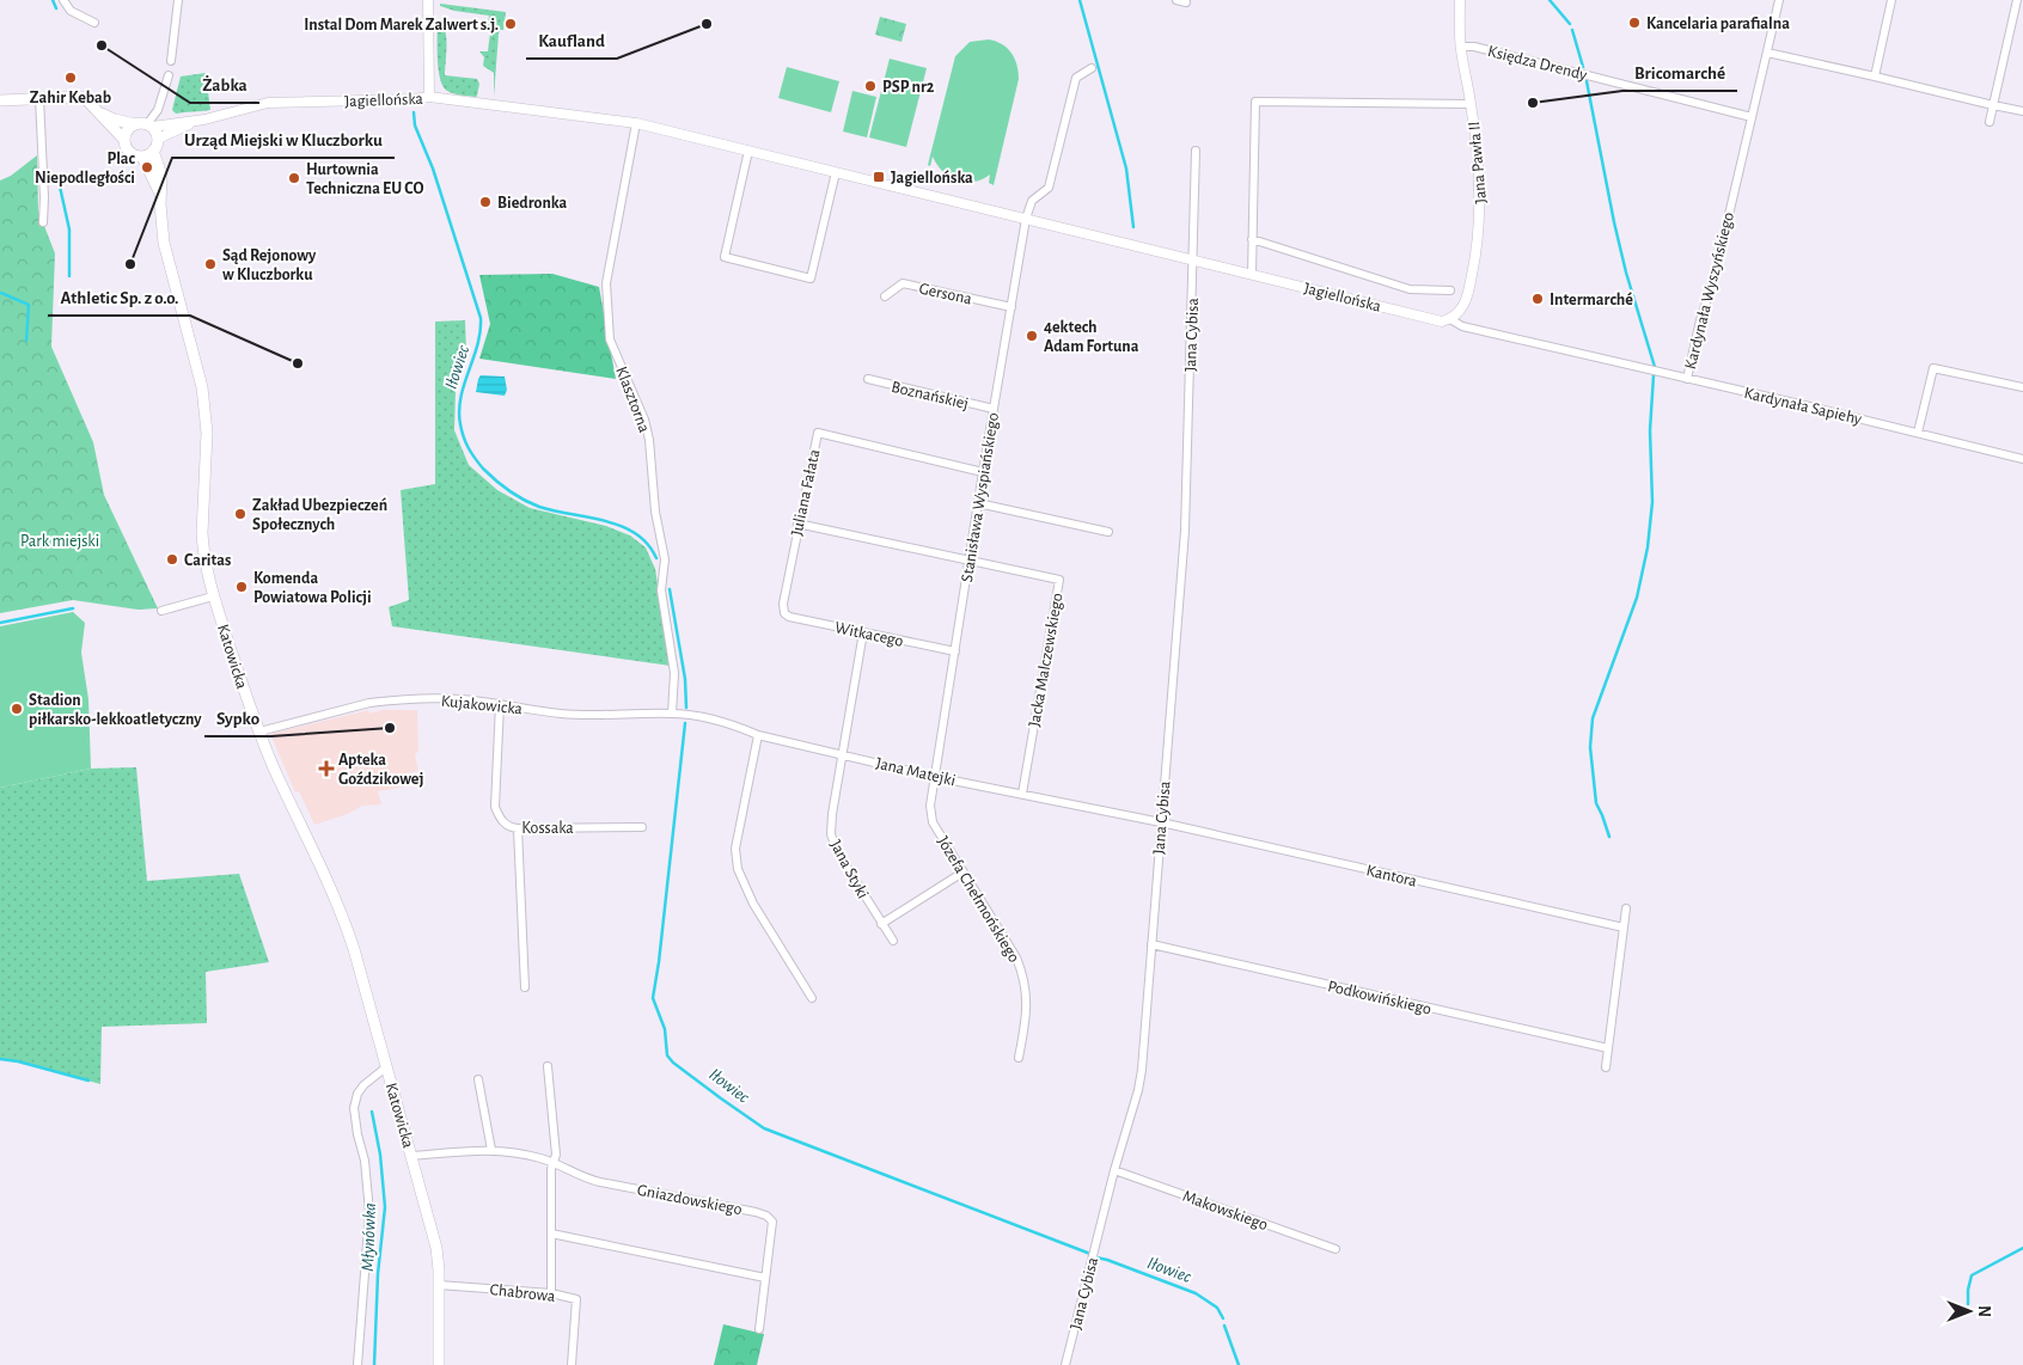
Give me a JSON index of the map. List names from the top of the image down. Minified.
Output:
{"streets":{"main road":["Katowicka"],"street":["Księdza Drendy","Jagiellońska","Jana Pawła II","Kardynała Wyszyńskiego","Gersona","Jana Cybisa","Boznańskiej","Klasztorna","Kardynała Sapiehy","Juliana Fałata","Stanisława Wyspiańskiego","Witkacego","Jacka Malczewskiego","Kujakowicka","Jana Matejki","Kossaka","Jana Styki","Kantora","Józefa Chełmońskiego","Podkowińskiego","Gniazdowskiego","Makowskiego","Chabrowa"]},"crossings":[["Księdza Drendy","Jana Pawła II"],["Księdza Drendy","Kardynała Wyszyńskiego"],["Jagiellońska","Jana Pawła II"],["Jagiellońska","Kardynała Wyszyńskiego"],["Jagiellońska","Jana Cybisa"],["Jagiellońska","Klasztorna"],["Jagiellońska","Stanisława Wyspiańskiego"],["Jana Pawła II","Kardynała Wyszyńskiego"],["Kardynała Wyszyńskiego","Kardynała Sapiehy"],["Gersona","Stanisława Wyspiańskiego"],["Jana Cybisa","Jana Matejki"],["Jana Cybisa","Kantora"],["Jana Cybisa","Podkowińskiego"],["Jana Cybisa","Makowskiego"],["Boznańskiej","Stanisława Wyspiańskiego"],["Klasztorna","Kujakowicka"],["Klasztorna","Jana Matejki"],["Juliana Fałata","Stanisława Wyspiańskiego"],["Juliana Fałata","Witkacego"],["Stanisława Wyspiańskiego","Witkacego"],["Stanisława Wyspiańskiego","Jacka Malczewskiego"],["Stanisława Wyspiańskiego","Jana Matejki"],["Stanisława Wyspiańskiego","Józefa Chełmońskiego"],["Witkacego","Jana Styki"],["Katowicka","Kujakowicka"],["Katowicka","Gniazdowskiego"],["Jacka Malczewskiego","Jana Matejki"],["Kujakowicka","Jana Matejki"],["Kujakowicka","Kossaka"],["Jana Matejki","Jana Styki"],["Jana Matejki","Kantora"],["Jana Matejki","Józefa Chełmońskiego"]],"water":["Iłowiec","Młynówka"],"parks":["Park miejski"],"places":{"other":["Kancelaria parafialna","Instal Dom Marek Zalwert s.j.","Kaufland","Żabka","Zahir Kebab","PSP nr2","Bricomarché","Plac Niepodległości","Hurtownia Techniczna EU CO","Biedronka","Urząd Miejski w Kluczborku","Sąd Rejonowy w Kluczborku","Intermarché","4ektech Adam Fortuna","Athletic Sp. z o.o.","Zakład Ubezpieczeń Społecznych","Caritas","Komenda Powiatowa Policji","Stadion piłkarsko-lekkoatletyczny","Sypko"],"transit":["Jagiellońska"],"health":["Apteka Goździkowej"]},"north":"right"}
